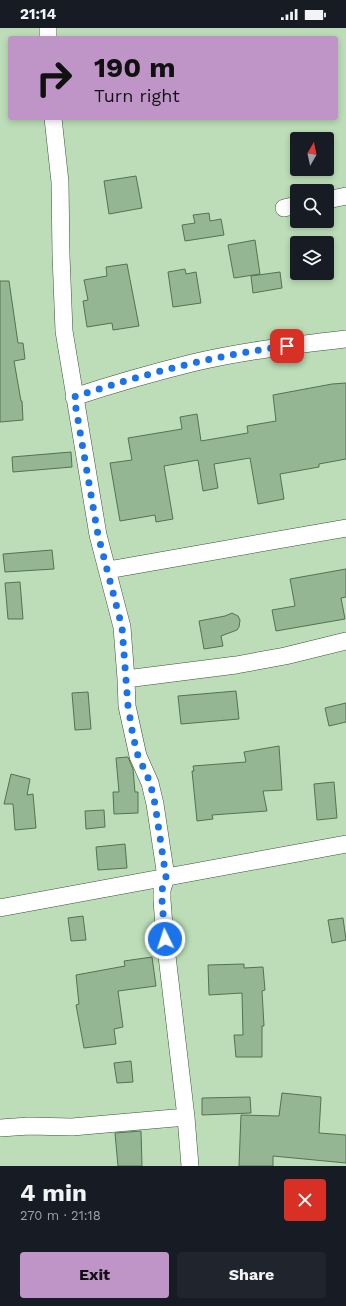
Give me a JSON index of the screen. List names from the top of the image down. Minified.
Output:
{"north":"top","page":{"status":"21:14","turn":["190 m","Turn right"],"heading":["4 min","270 m · 21:18"],"buttons":["Exit","Share"]}}
